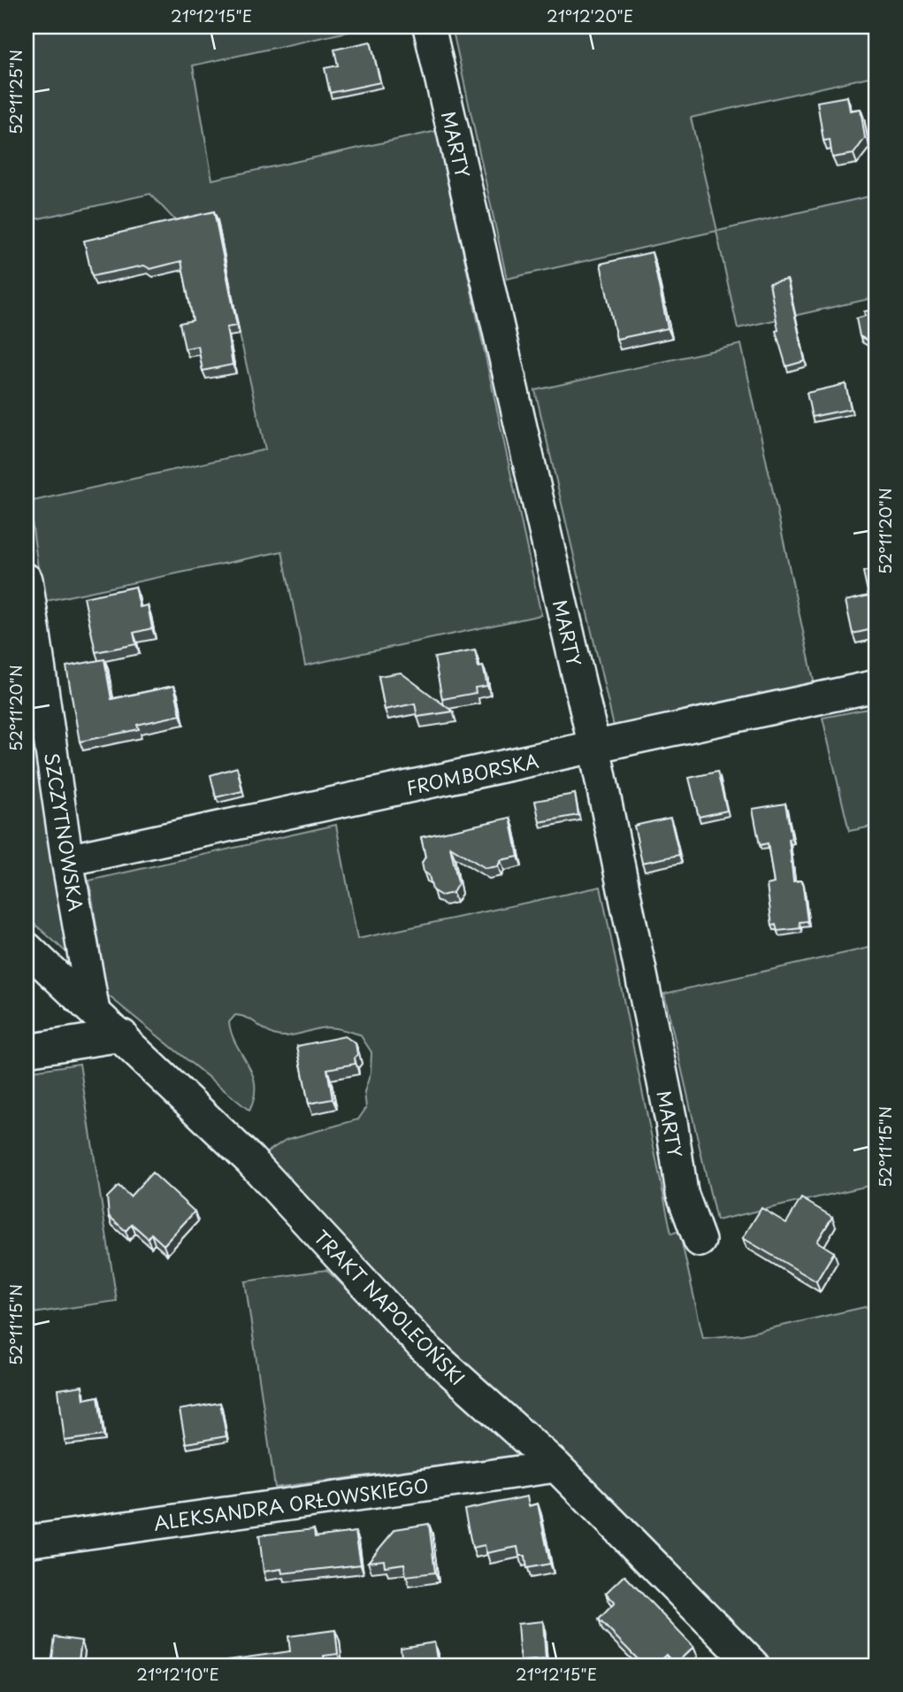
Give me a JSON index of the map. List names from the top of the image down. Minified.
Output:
{"streets":{"street":["MARTY","FROMBORSKA","SZCZYTNOWSKA","TRAKT NAPOLEOŃSKI","ALEKSANDRA ORŁOWSKIEGO"]},"crossings":[["MARTY","FROMBORSKA"],["FROMBORSKA","SZCZYTNOWSKA"],["SZCZYTNOWSKA","TRAKT NAPOLEOŃSKI"],["TRAKT NAPOLEOŃSKI","ALEKSANDRA ORŁOWSKIEGO"]],"coordinates":["21°12'15\"E","21°12'20\"E","52°11'25\"N","52°11'20\"N","52°11'15\"N","21°12'10\"E"]}
